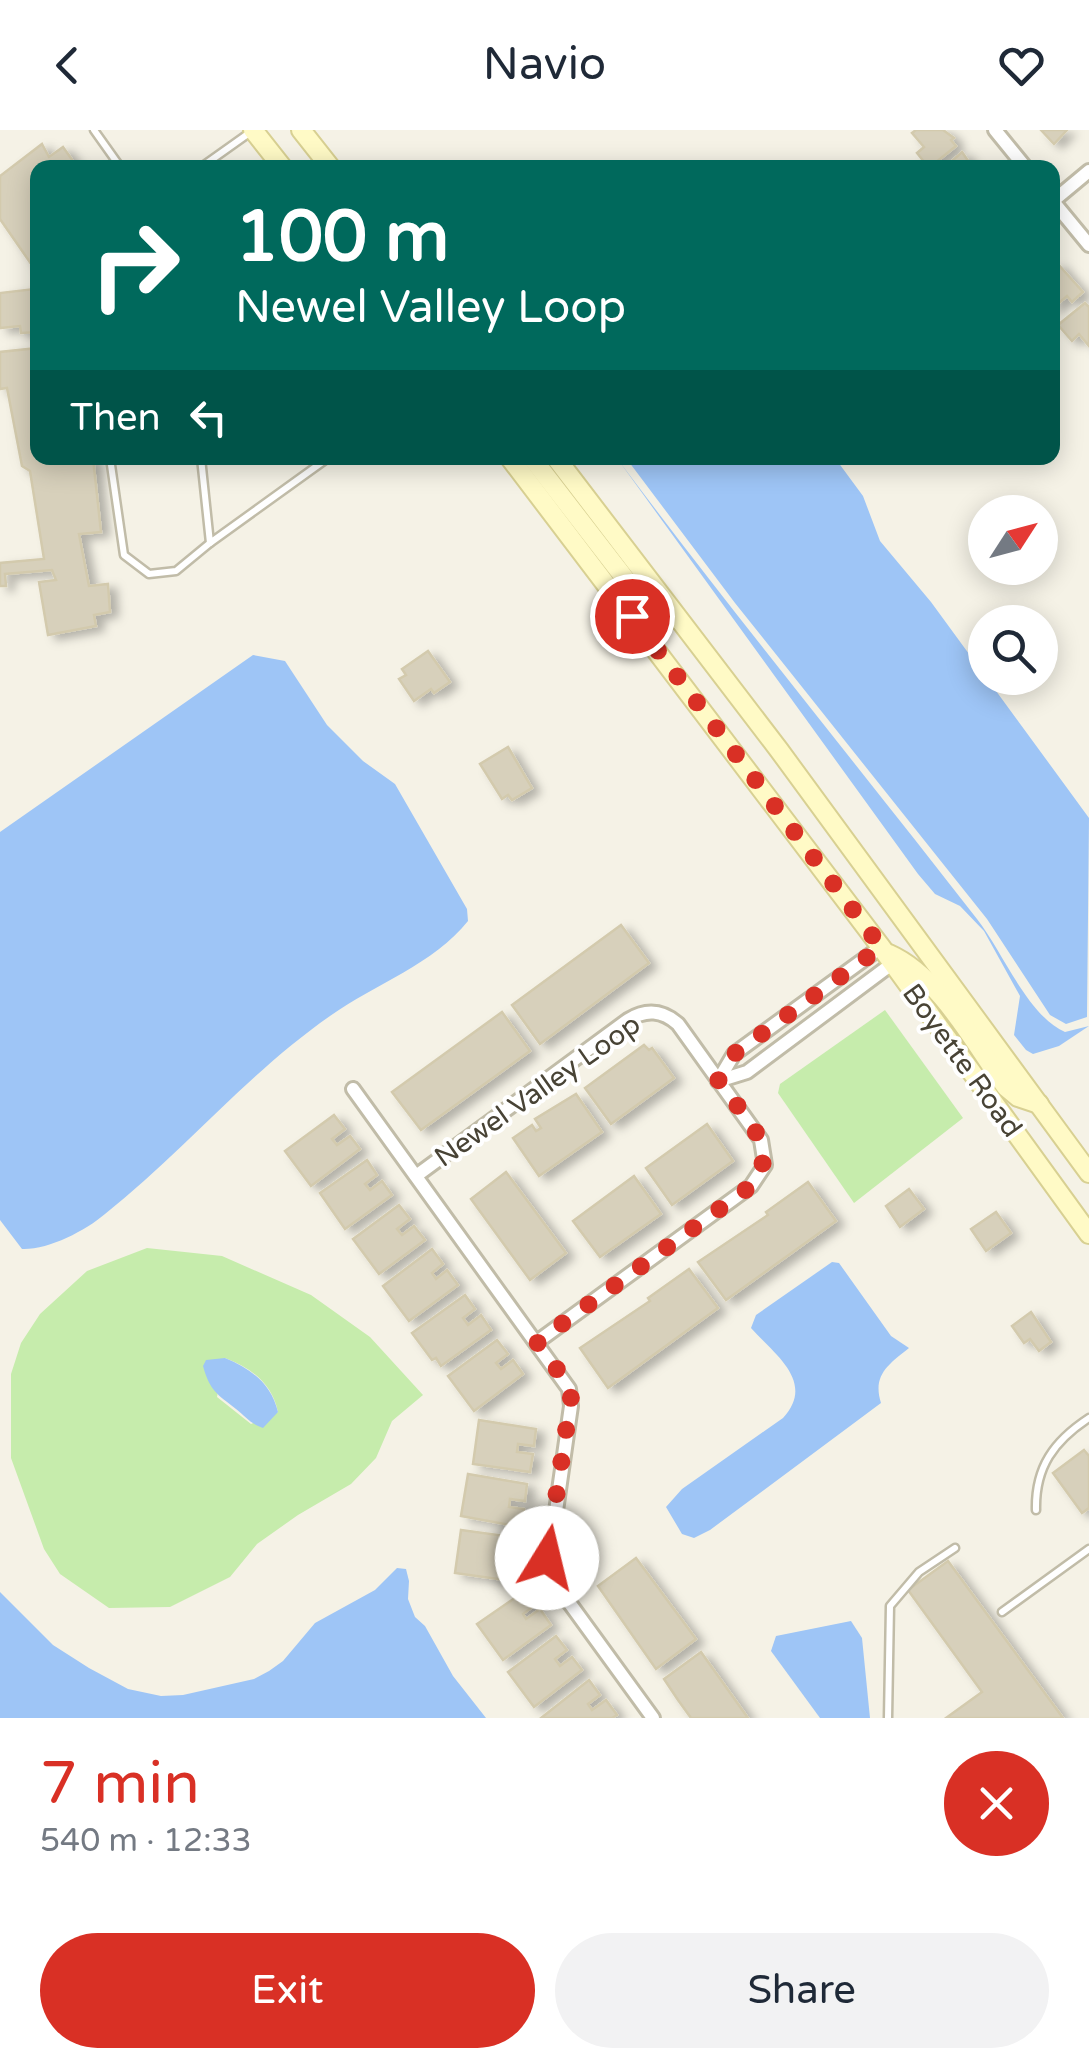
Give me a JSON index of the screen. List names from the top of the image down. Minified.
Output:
{"streets":{"main road":["Boyette Road"],"street":["Newel Valley Loop"]},"north":"top right","page":{"header":"Navio","turn":["100 m","Newel Valley Loop"],"then":"Then","heading":["7 min","540 m · 12:33"],"buttons":["Exit","Share"]}}
